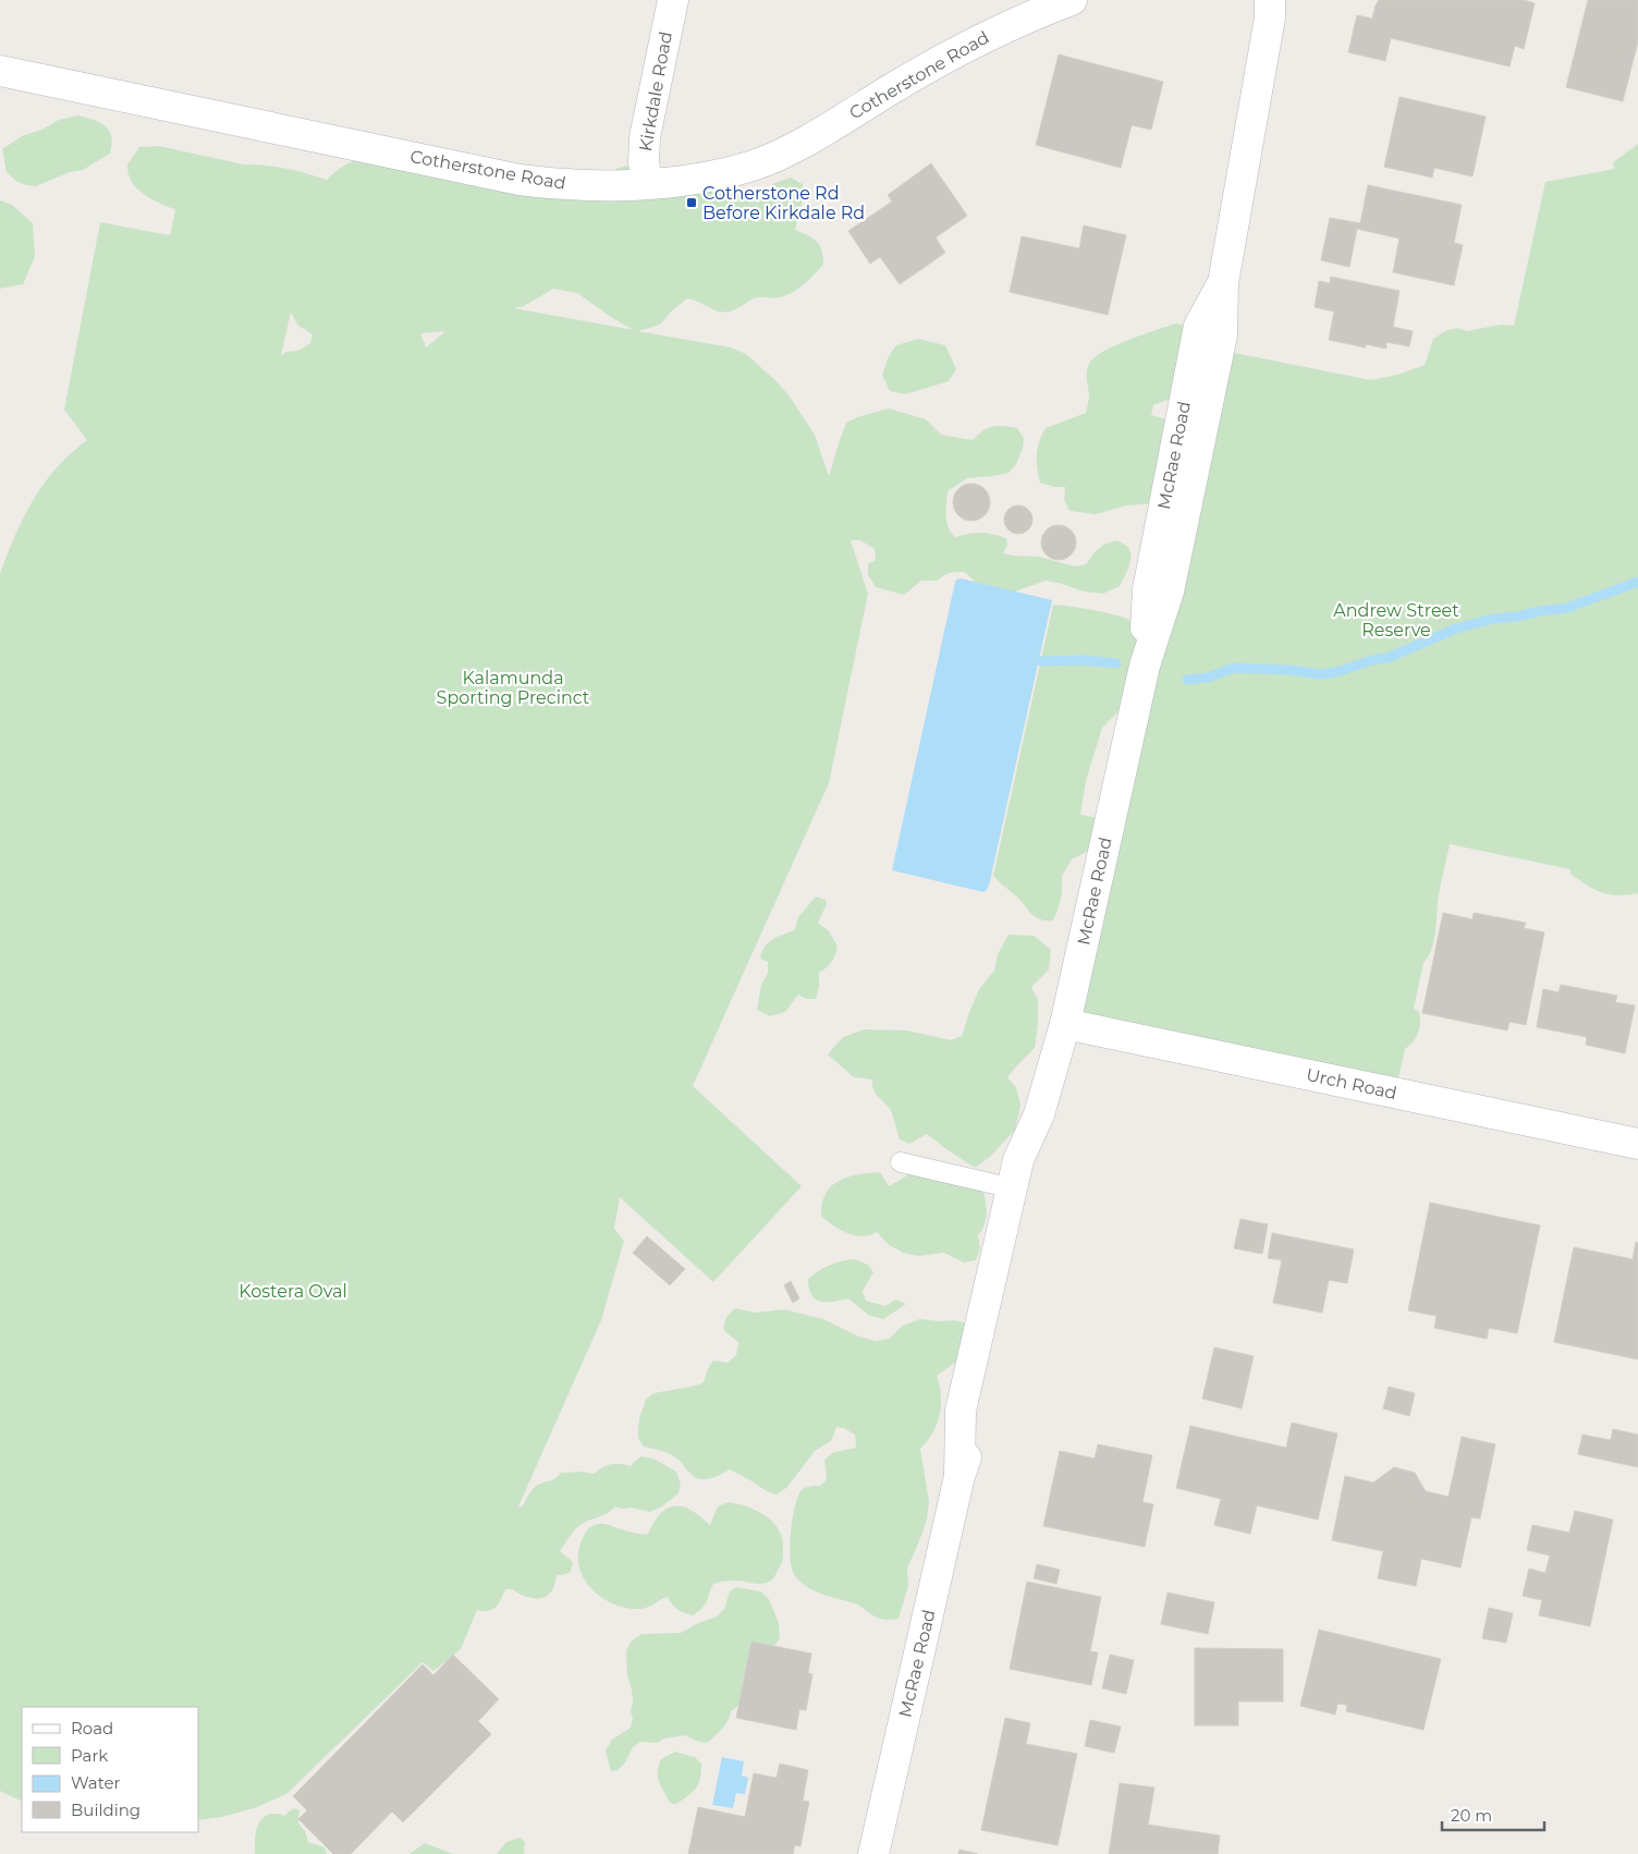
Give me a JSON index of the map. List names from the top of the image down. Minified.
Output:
{"streets":{"street":["Cotherstone Road","Kirkdale Road","McRae Road","Urch Road"]},"crossings":[["Cotherstone Road","Kirkdale Road"],["McRae Road","Urch Road"]],"parks":["Andrew Street Reserve","Kalamunda Sporting Precinct","Kostera Oval"],"places":{"transit":["Cotherstone Rd Before Kirkdale Rd"]},"legend":["Road","Park","Water","Building"],"scale_bar":"20 m"}
